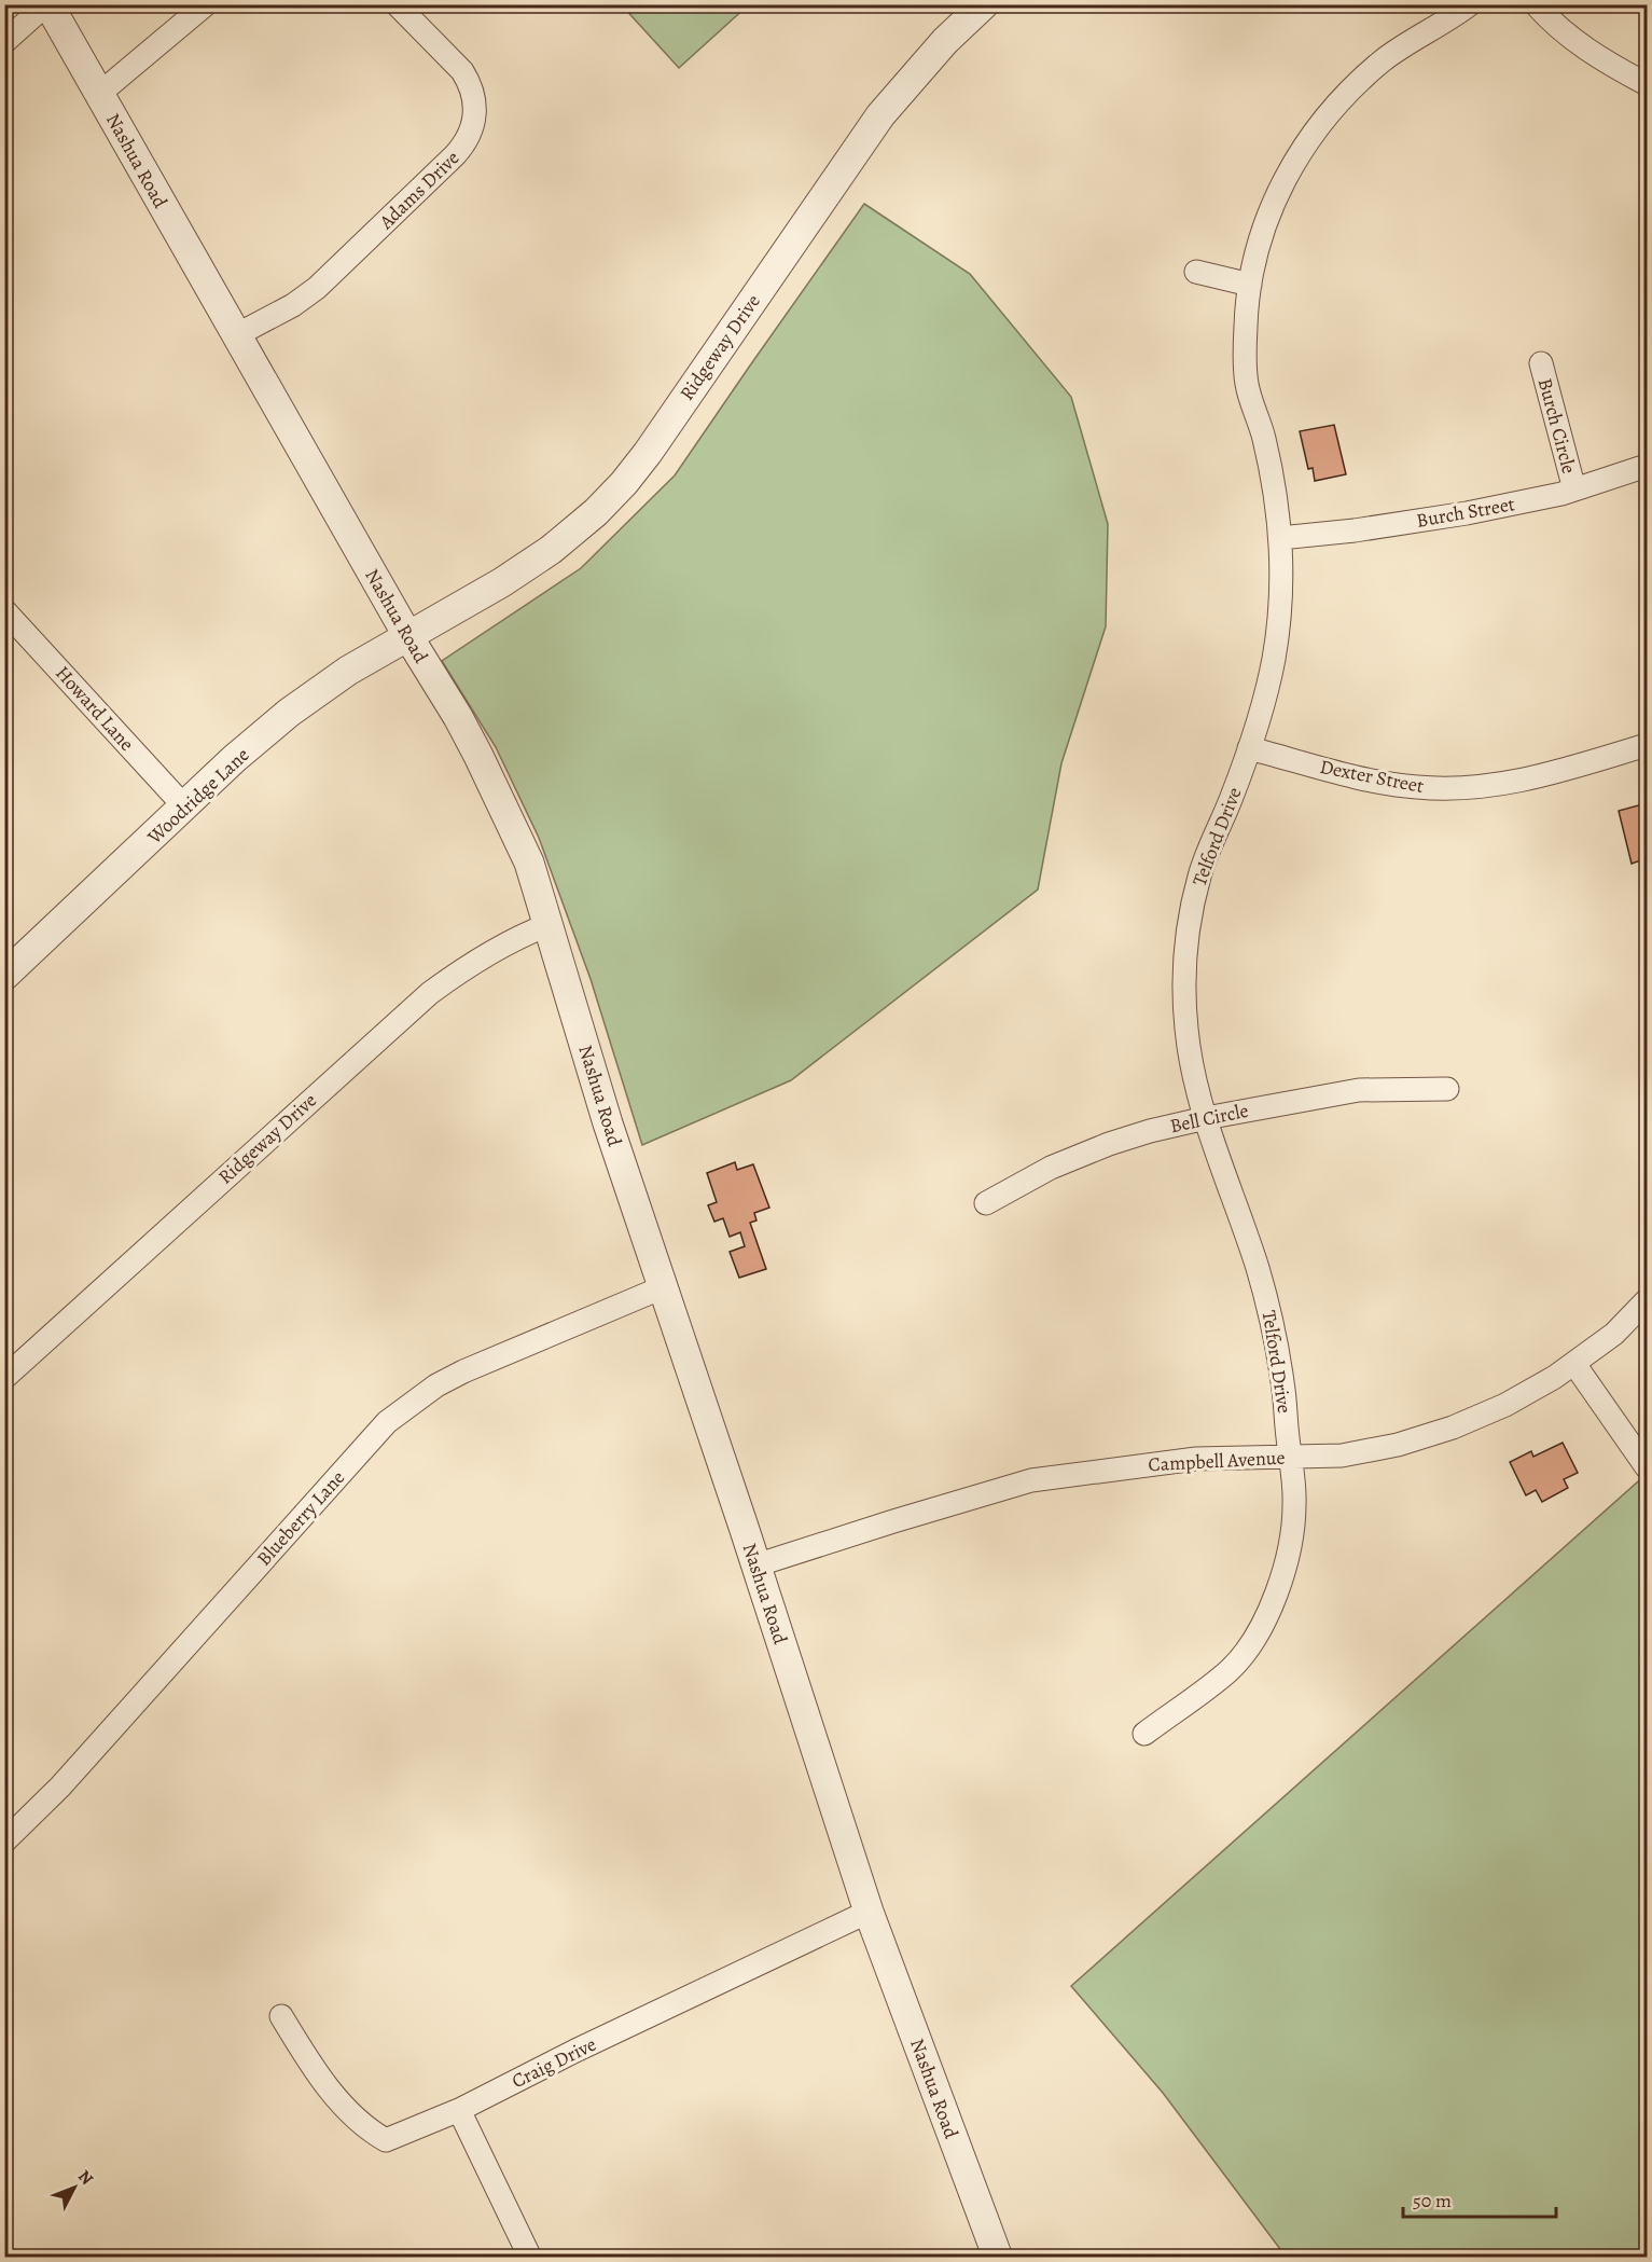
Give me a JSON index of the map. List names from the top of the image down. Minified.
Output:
{"streets":{"street":["Nashua Road","Adams Drive","Ridgeway Drive","Burch Circle","Burch Street","Howard Lane","Dexter Street","Woodridge Lane","Telford Drive","Bell Circle","Campbell Avenue","Blueberry Lane","Craig Drive"]},"crossings":[["Nashua Road","Adams Drive"],["Nashua Road","Ridgeway Drive"],["Nashua Road","Woodridge Lane"],["Nashua Road","Campbell Avenue"],["Nashua Road","Blueberry Lane"],["Nashua Road","Craig Drive"],["Ridgeway Drive","Woodridge Lane"],["Burch Circle","Burch Street"],["Burch Street","Telford Drive"],["Howard Lane","Woodridge Lane"],["Dexter Street","Telford Drive"],["Telford Drive","Bell Circle"],["Telford Drive","Campbell Avenue"]],"scale_bar":"50 m","north":"top right"}
